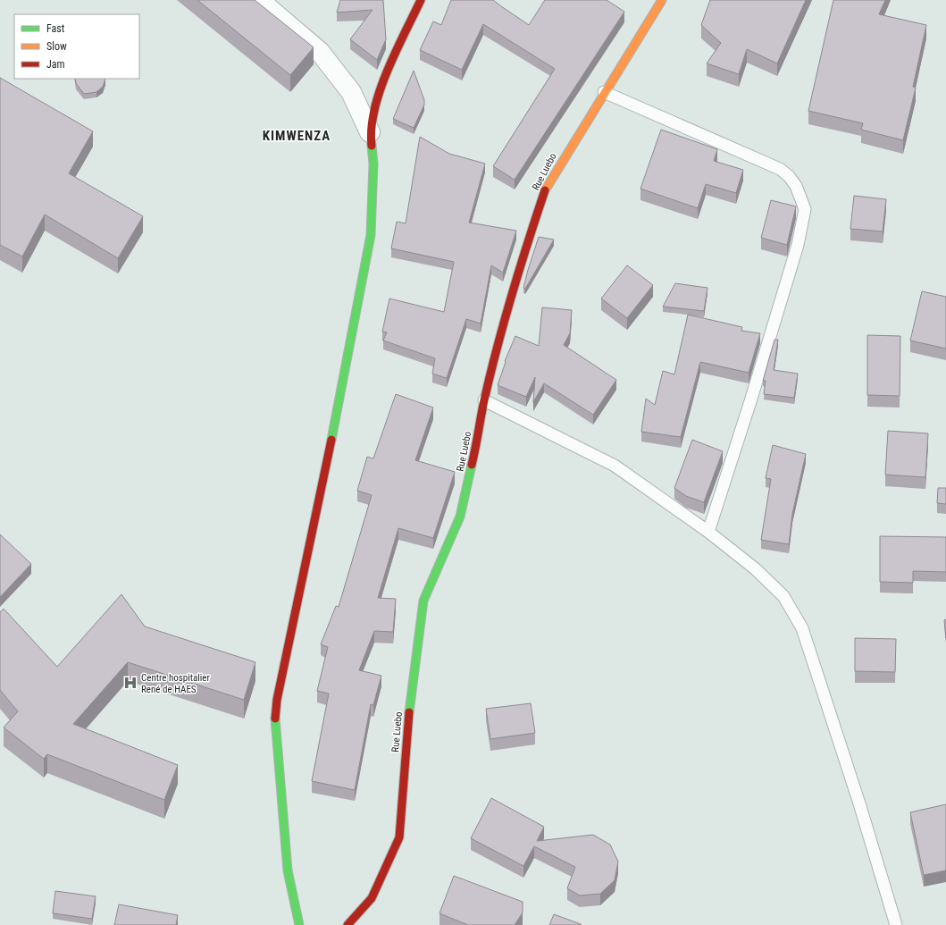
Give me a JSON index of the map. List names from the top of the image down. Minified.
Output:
{"streets":{"street":["Rue Luebo"]},"districts":["KIMWENZA"],"places":{"hospital":["Centre hospitalier René de HAES"]},"legend":["Fast","Slow","Jam"]}
